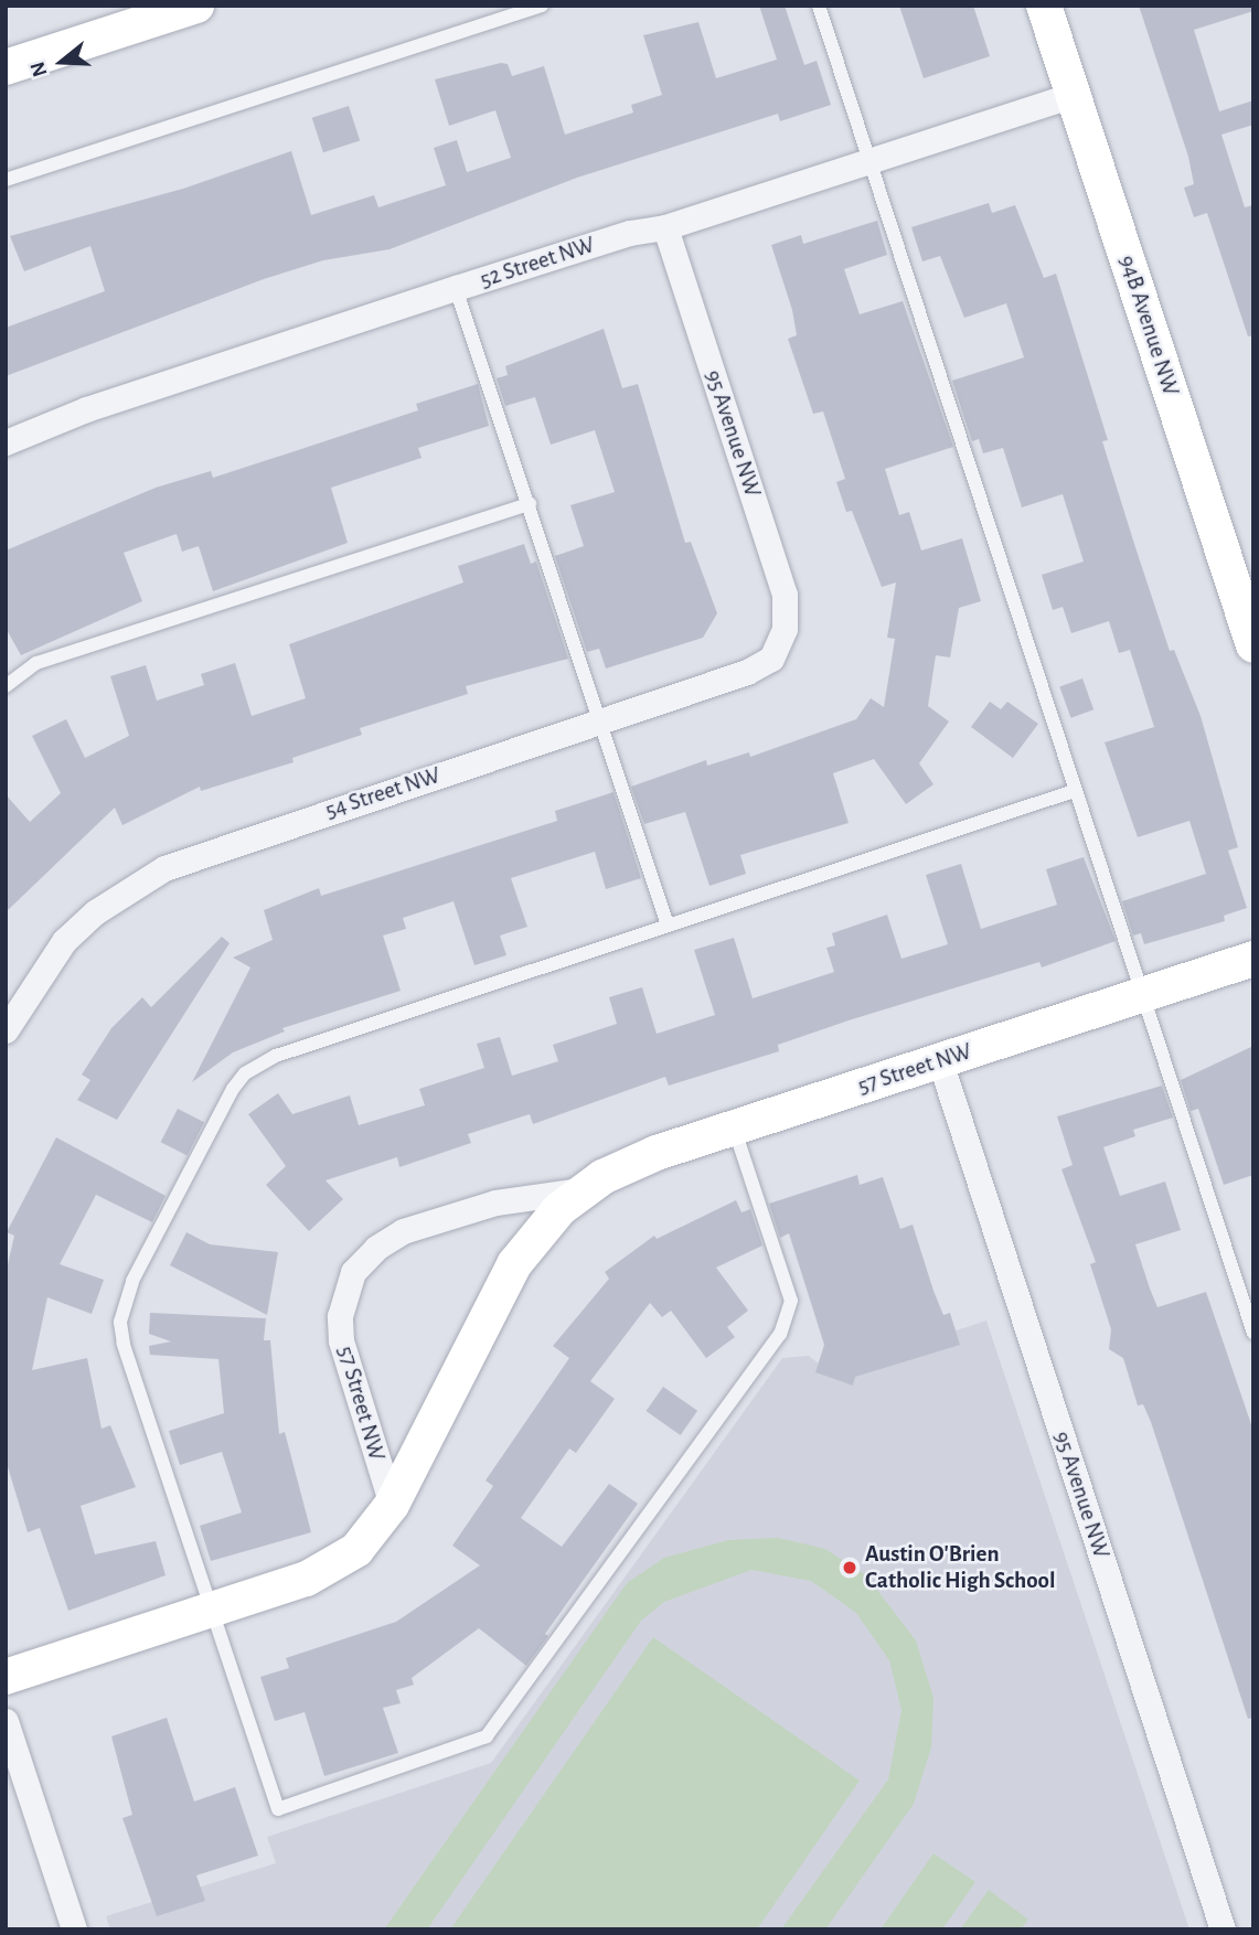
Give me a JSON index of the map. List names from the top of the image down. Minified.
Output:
{"streets":{"street":["52 Street NW","94B Avenue NW","95 Avenue NW","54 Street NW","57 Street NW"]},"crossings":[["52 Street NW","94B Avenue NW"],["52 Street NW","95 Avenue NW"],["95 Avenue NW","54 Street NW"],["95 Avenue NW","57 Street NW"]],"places":["Austin O'Brien Catholic High School"],"north":"left"}
